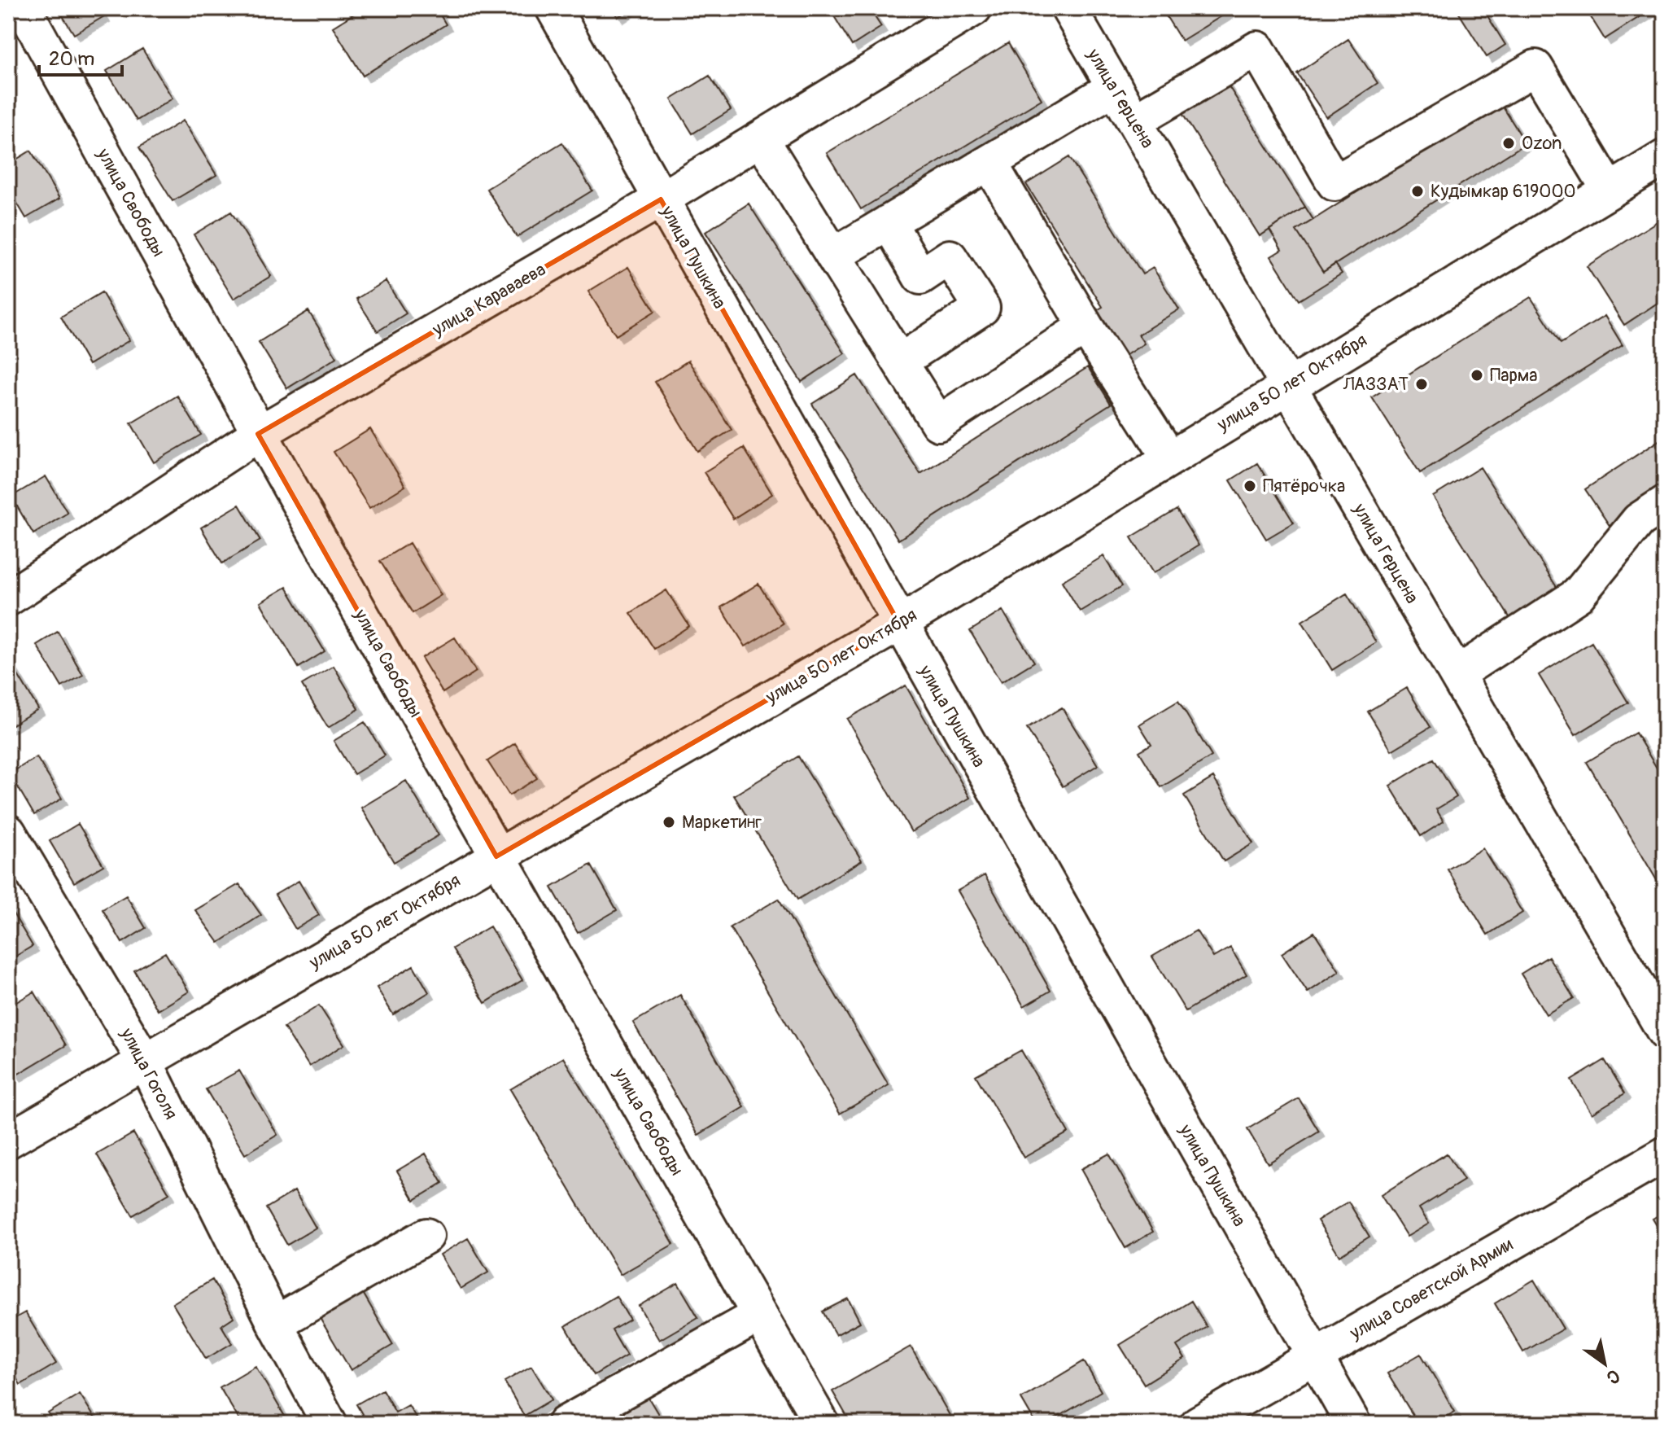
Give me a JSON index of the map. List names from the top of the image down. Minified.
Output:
{"streets":{"street":["улица Герцена","улица Свободы","улица Пушкина","улица Караваева","улица 50 лет Октября","улица Гоголя","улица Советской Армии"]},"crossings":[["улица Герцена","улица 50 лет Октября"],["улица Свободы","улица Караваева"],["улица Свободы","улица 50 лет Октября"],["улица Пушкина","улица Караваева"],["улица Пушкина","улица 50 лет Октября"],["улица Пушкина","улица Советской Армии"],["улица 50 лет Октября","улица Гоголя"]],"places":["Ozon","Кудымкар 619000","Парма","ЛАЗЗАТ","Пятёрочка","Маркетинг"],"scale_bar":"20 m","north":"bottom right"}
